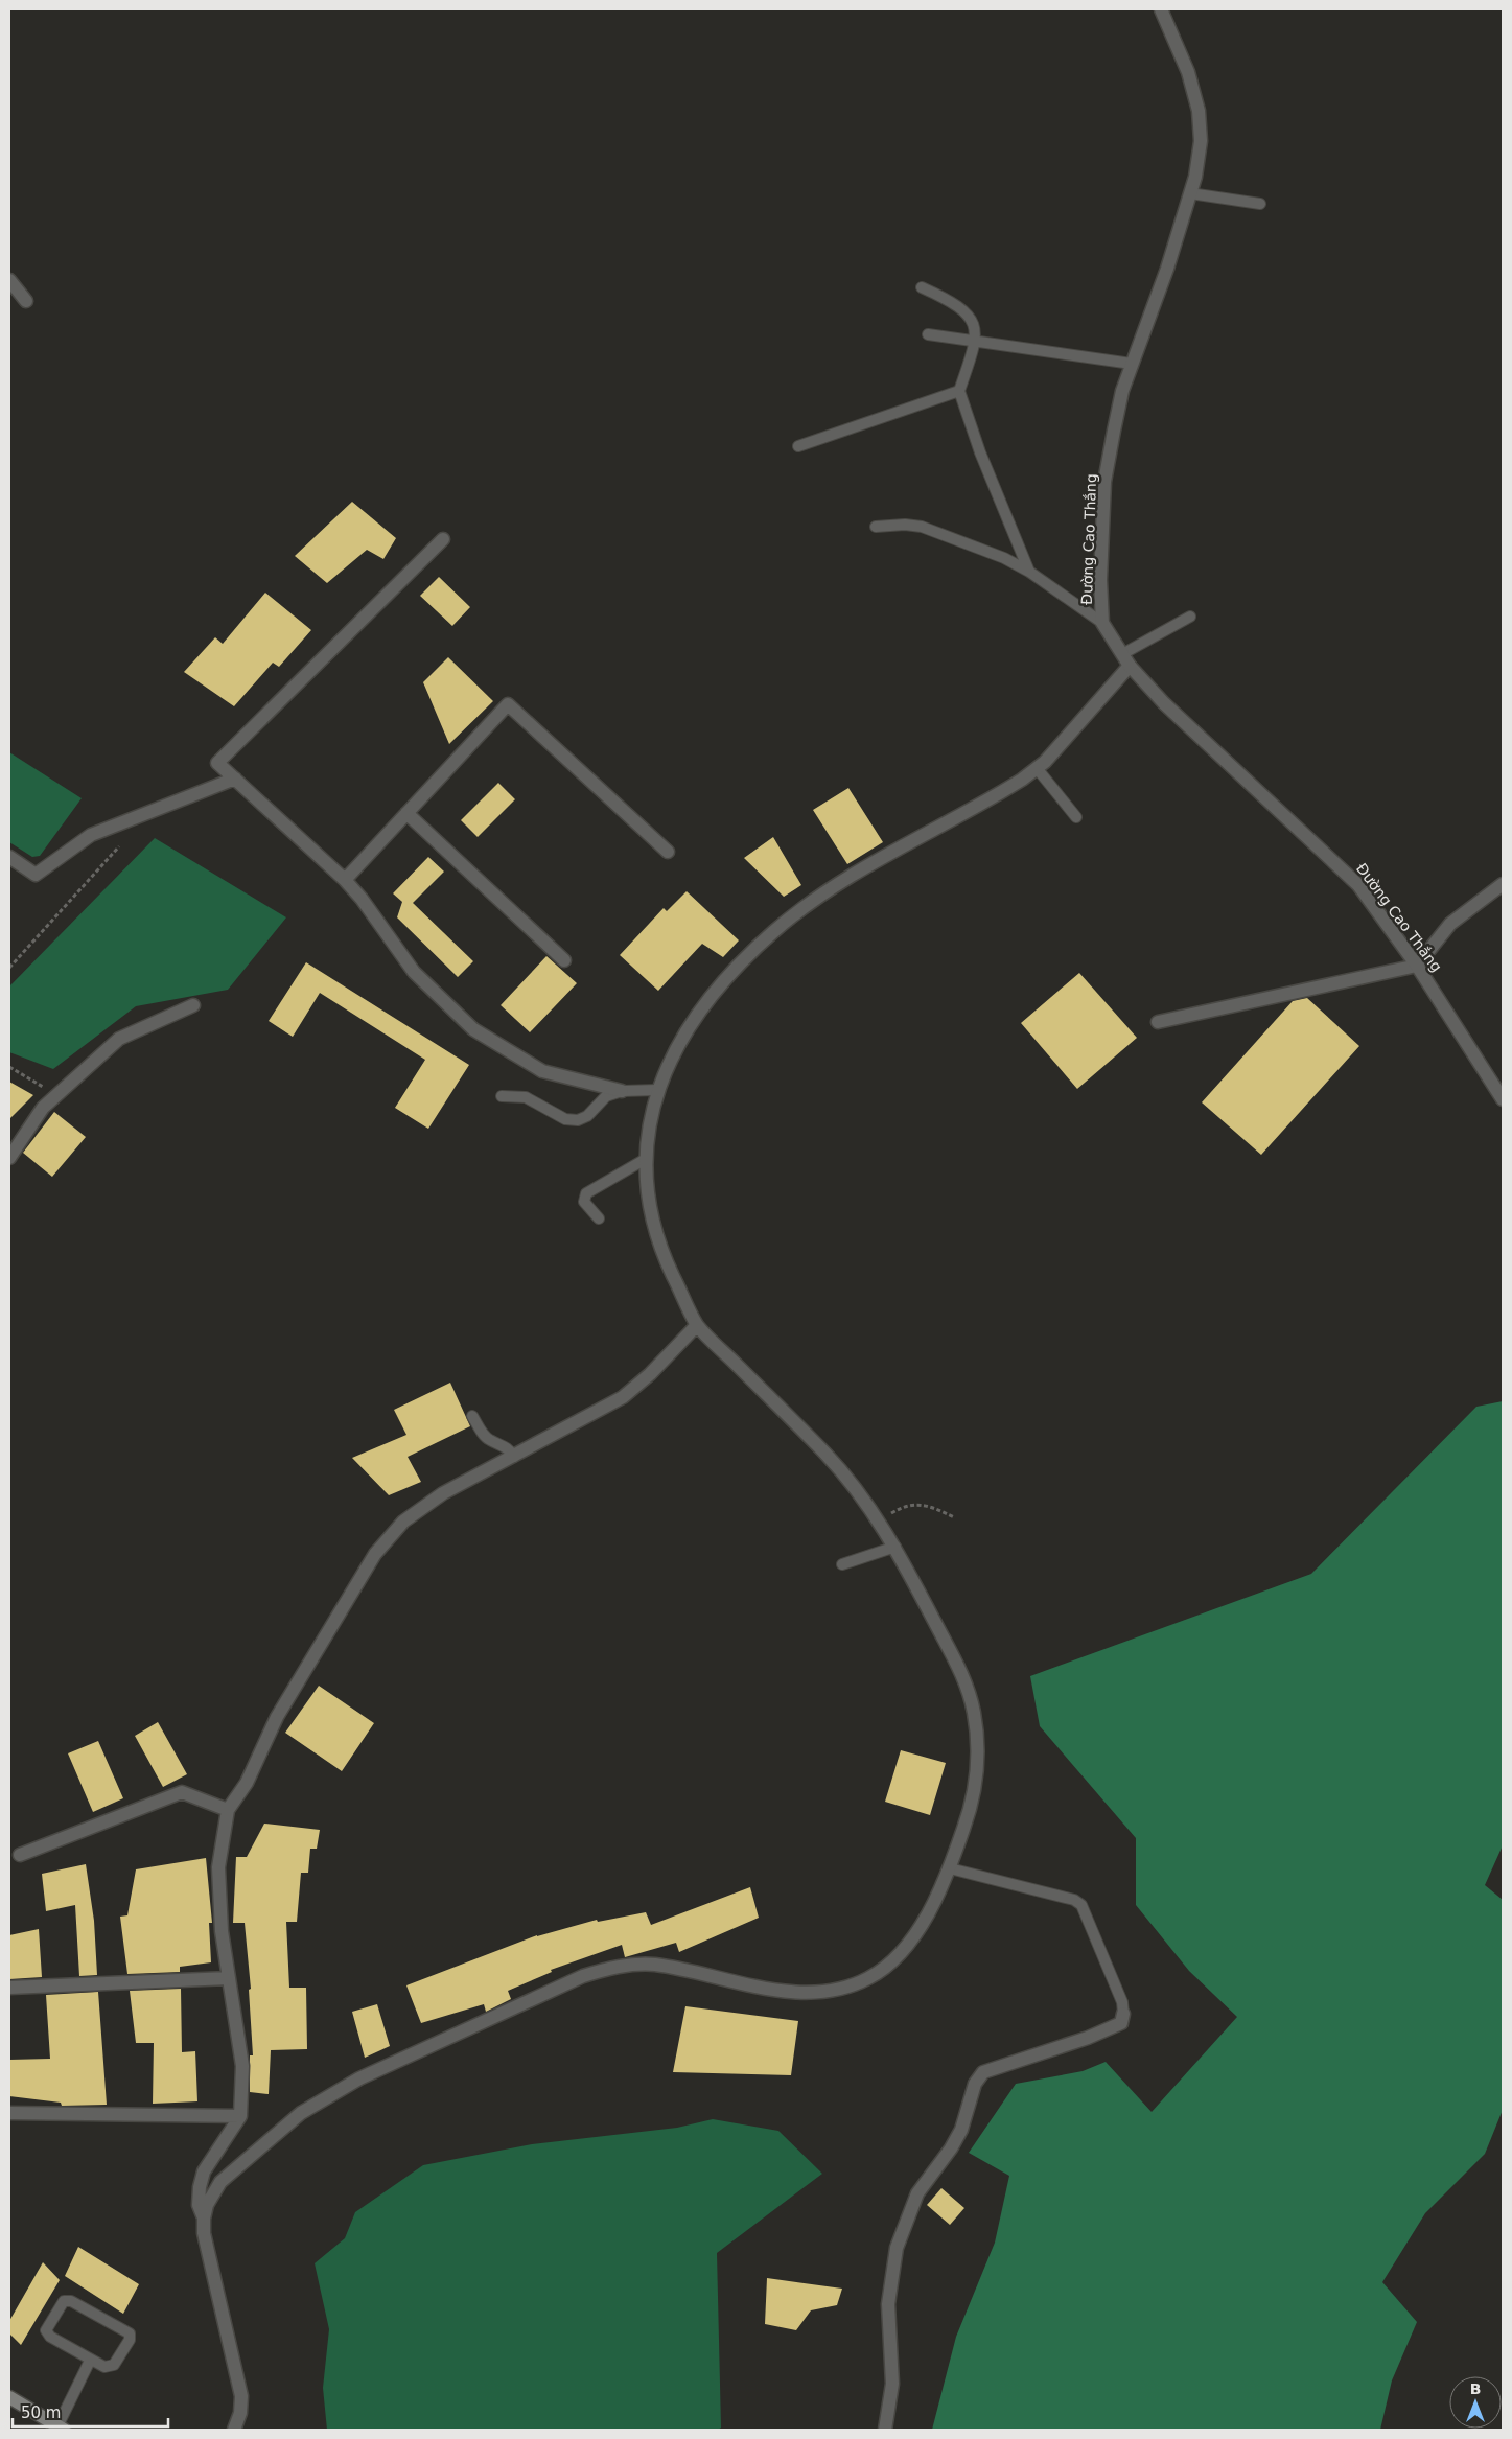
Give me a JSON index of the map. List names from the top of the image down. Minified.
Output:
{"streets":{"street":["Đường Cao Thắng"]},"scale_bar":"50 m","north":"top"}
